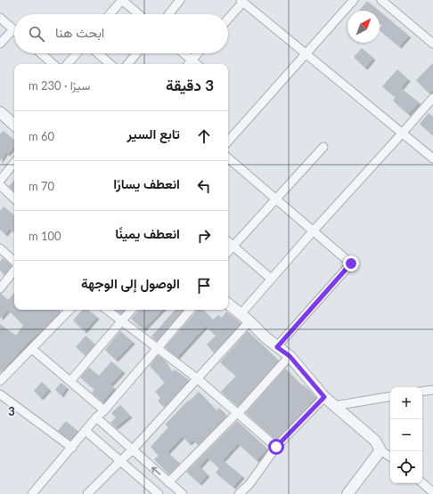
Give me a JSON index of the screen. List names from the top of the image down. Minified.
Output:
{"north":"top right","page":{"search":"ابحث هنا","heading":["3 دقيقة","سيرًا · 230 m"],"list":[["تابع السير","60 m"],["انعطف يسارًا","70 m"],["انعطف يمينًا","100 m"],"الوصول إلى الوجهة"],"map_buttons":["+","−"]},"grid":{"rows":["3"]}}
